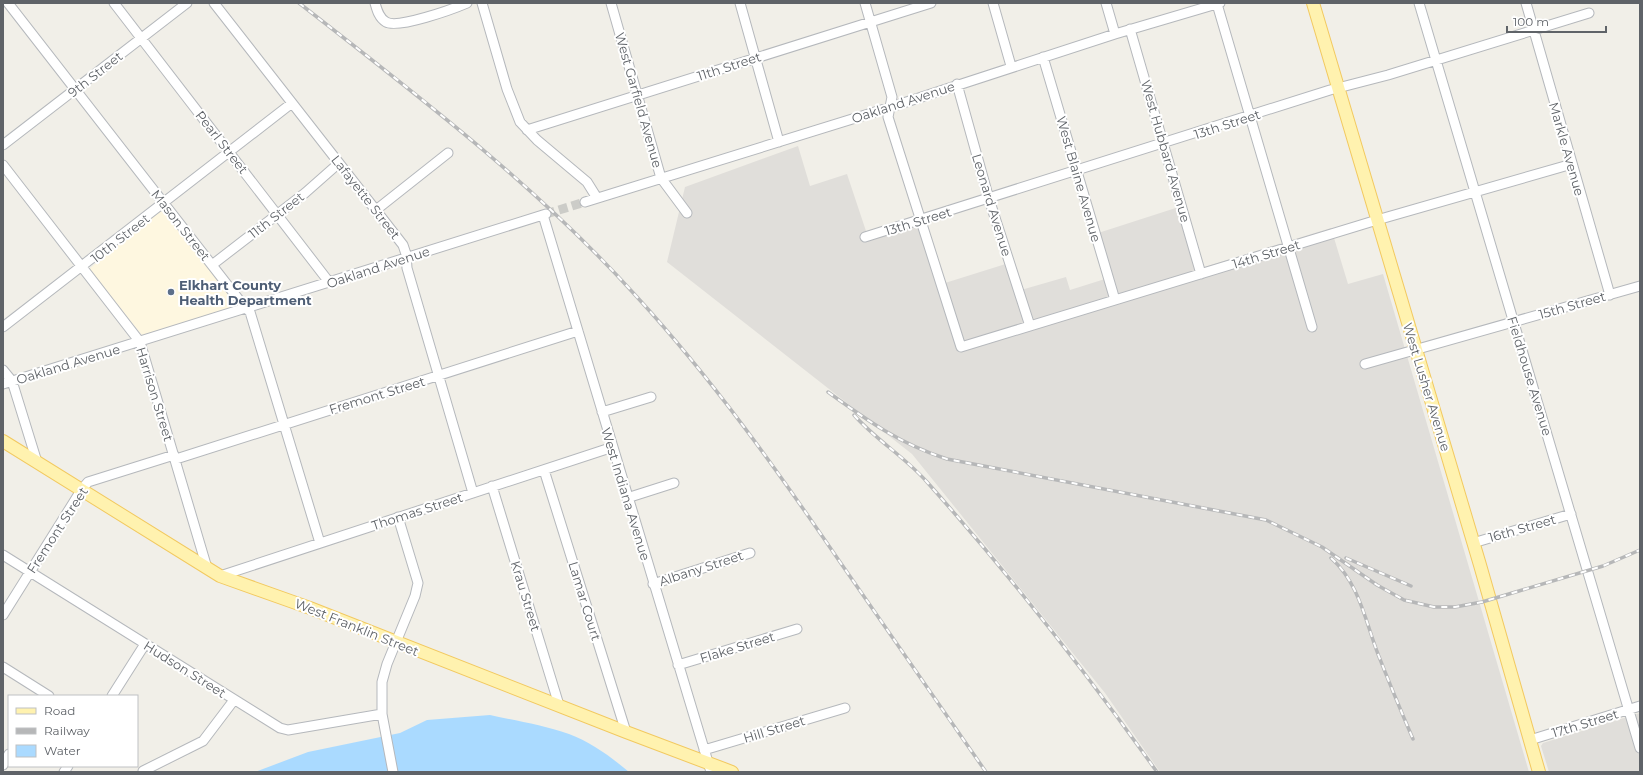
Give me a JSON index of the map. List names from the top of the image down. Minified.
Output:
{"streets":{"main road":["West Lusher Avenue","West Franklin Street"],"street":["11th Street","9th Street","West Garfield Avenue","Oakland Avenue","13th Street","Pearl Street","Markle Avenue","West Hubbard Avenue","West Blaine Avenue","Lafayette Street","Leonard Avenue","Mason Street","10th Street","14th Street","15th Street","Fieldhouse Avenue","Harrison Street","Fremont Street","West Indiana Avenue","Thomas Street","16th Street","Albany Street","Krau Street","Lamar Court","Flake Street","Hudson Street","17th Street","Hill Street"]},"crossings":[["11th Street","West Garfield Avenue"],["11th Street","Pearl Street"],["11th Street","Lafayette Street"],["11th Street","Mason Street"],["9th Street","Pearl Street"],["9th Street","Mason Street"],["West Garfield Avenue","Oakland Avenue"],["Oakland Avenue","Pearl Street"],["Oakland Avenue","West Hubbard Avenue"],["Oakland Avenue","West Blaine Avenue"],["Oakland Avenue","Lafayette Street"],["Oakland Avenue","Leonard Avenue"],["Oakland Avenue","Mason Street"],["Oakland Avenue","Harrison Street"],["Oakland Avenue","West Indiana Avenue"],["13th Street","Markle Avenue"],["13th Street","West Hubbard Avenue"],["13th Street","West Blaine Avenue"],["13th Street","Leonard Avenue"],["13th Street","14th Street"],["13th Street","Fieldhouse Avenue"],["13th Street","West Lusher Avenue"],["Pearl Street","10th Street"],["Markle Avenue","14th Street"],["Markle Avenue","15th Street"],["West Hubbard Avenue","14th Street"],["West Blaine Avenue","14th Street"],["Lafayette Street","10th Street"],["Lafayette Street","Fremont Street"],["Lafayette Street","Thomas Street"],["Leonard Avenue","14th Street"],["Mason Street","10th Street"],["Mason Street","Fremont Street"],["Mason Street","Thomas Street"],["10th Street","Harrison Street"],["14th Street","Fieldhouse Avenue"],["14th Street","West Lusher Avenue"],["15th Street","Fieldhouse Avenue"],["15th Street","West Lusher Avenue"],["Fieldhouse Avenue","16th Street"],["Fieldhouse Avenue","17th Street"],["West Lusher Avenue","16th Street"],["West Lusher Avenue","17th Street"],["Harrison Street","Fremont Street"],["Harrison Street","West Franklin Street"],["Fremont Street","West Indiana Avenue"],["Fremont Street","West Franklin Street"],["Fremont Street","Hudson Street"],["West Indiana Avenue","Thomas Street"],["West Indiana Avenue","Albany Street"],["West Indiana Avenue","West Franklin Street"],["West Indiana Avenue","Flake Street"],["West Indiana Avenue","Hill Street"],["Thomas Street","Krau Street"],["Thomas Street","Lamar Court"],["Thomas Street","West Franklin Street"],["Krau Street","West Franklin Street"],["Lamar Court","West Franklin Street"]],"places":["Elkhart County Health Department"],"legend":["Road","Railway","Water"],"scale_bar":"100 m"}
